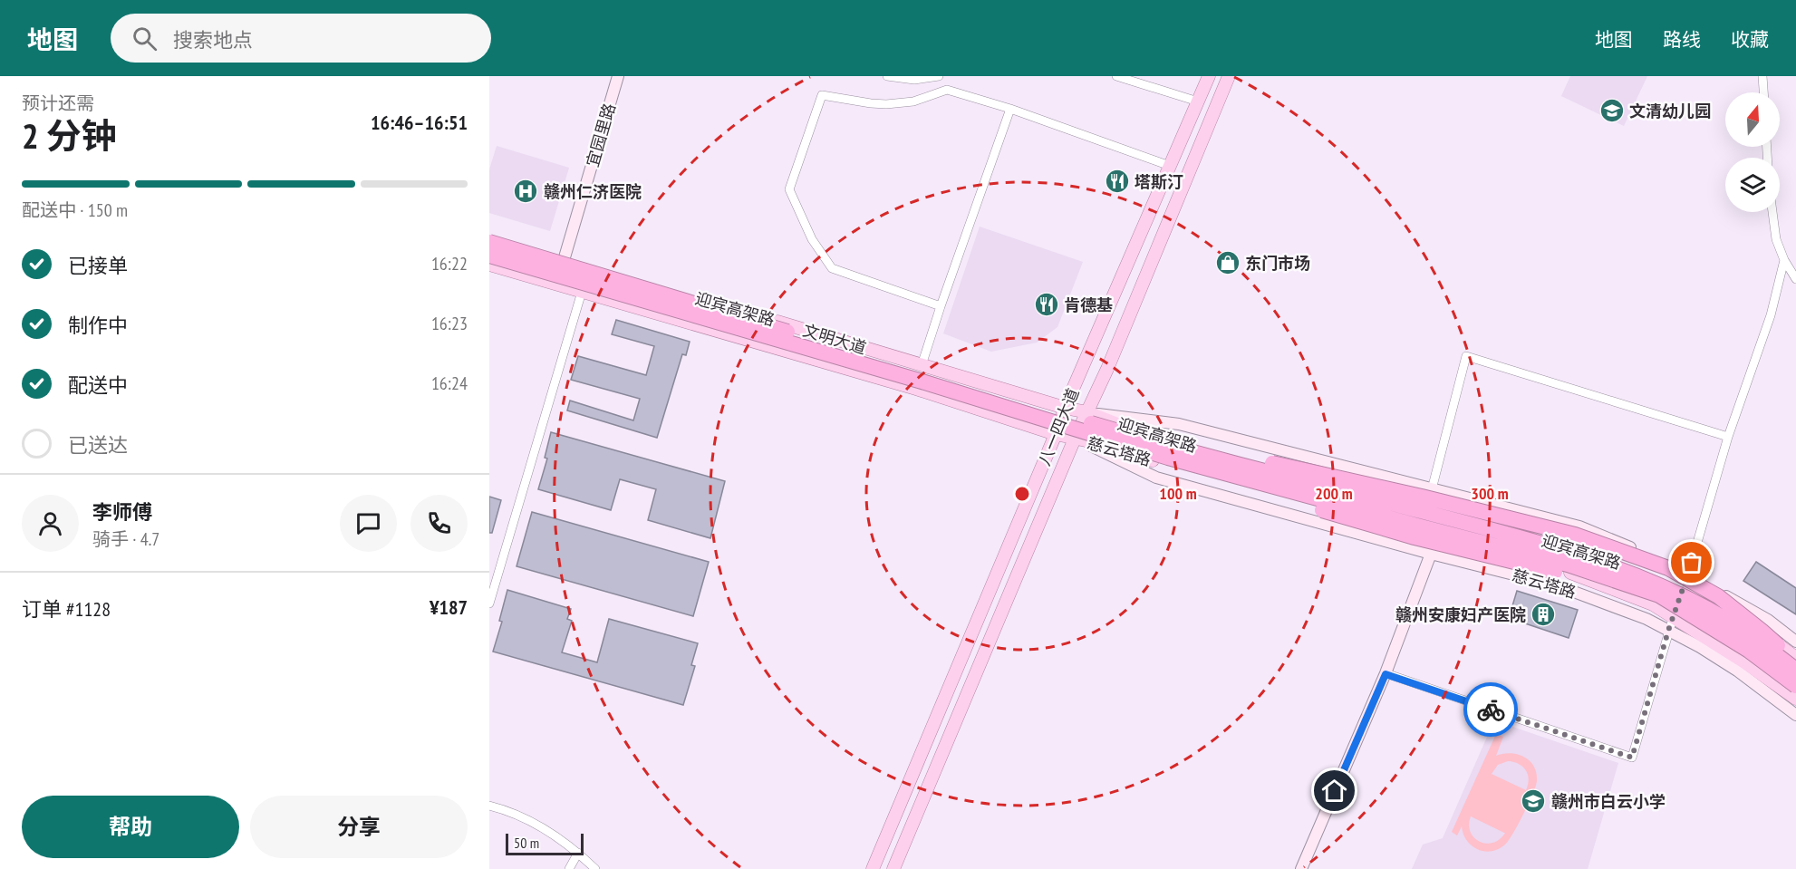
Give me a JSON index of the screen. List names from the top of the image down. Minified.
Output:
{"streets":{"highway":["迎宾高架路"],"main road":["文明大道","八一四大道","慈云塔路"],"street":["宜园里路"]},"crossings":[["宜园里路","文明大道"],["文明大道","八一四大道"],["文明大道","慈云塔路"],["八一四大道","慈云塔路"]],"places":{"school or university":["文清幼儿园","赣州市白云小学"],"restaurant":["塔斯汀","肯德基"],"hospital":["赣州仁济医院"],"shop":["东门市场"],"building":["赣州安康妇产医院"]},"scale_bar":"50 m","north":"top","page":{"header":"地图","search":"搜索地点","nav":["地图","路线","收藏"],"heading":["2 分钟","预计还需","16:46–16:51"],"panel":["李师傅","骑手 · 4.7","订单 #1128","¥187"],"bar":"配送中 · 150 m","list":[["已接单","16:22"],["制作中","16:23"],["配送中","16:24"],"已送达"],"buttons":["帮助","分享"],"scale":"50 m"},"rings":["100 m","200 m","300 m"]}
